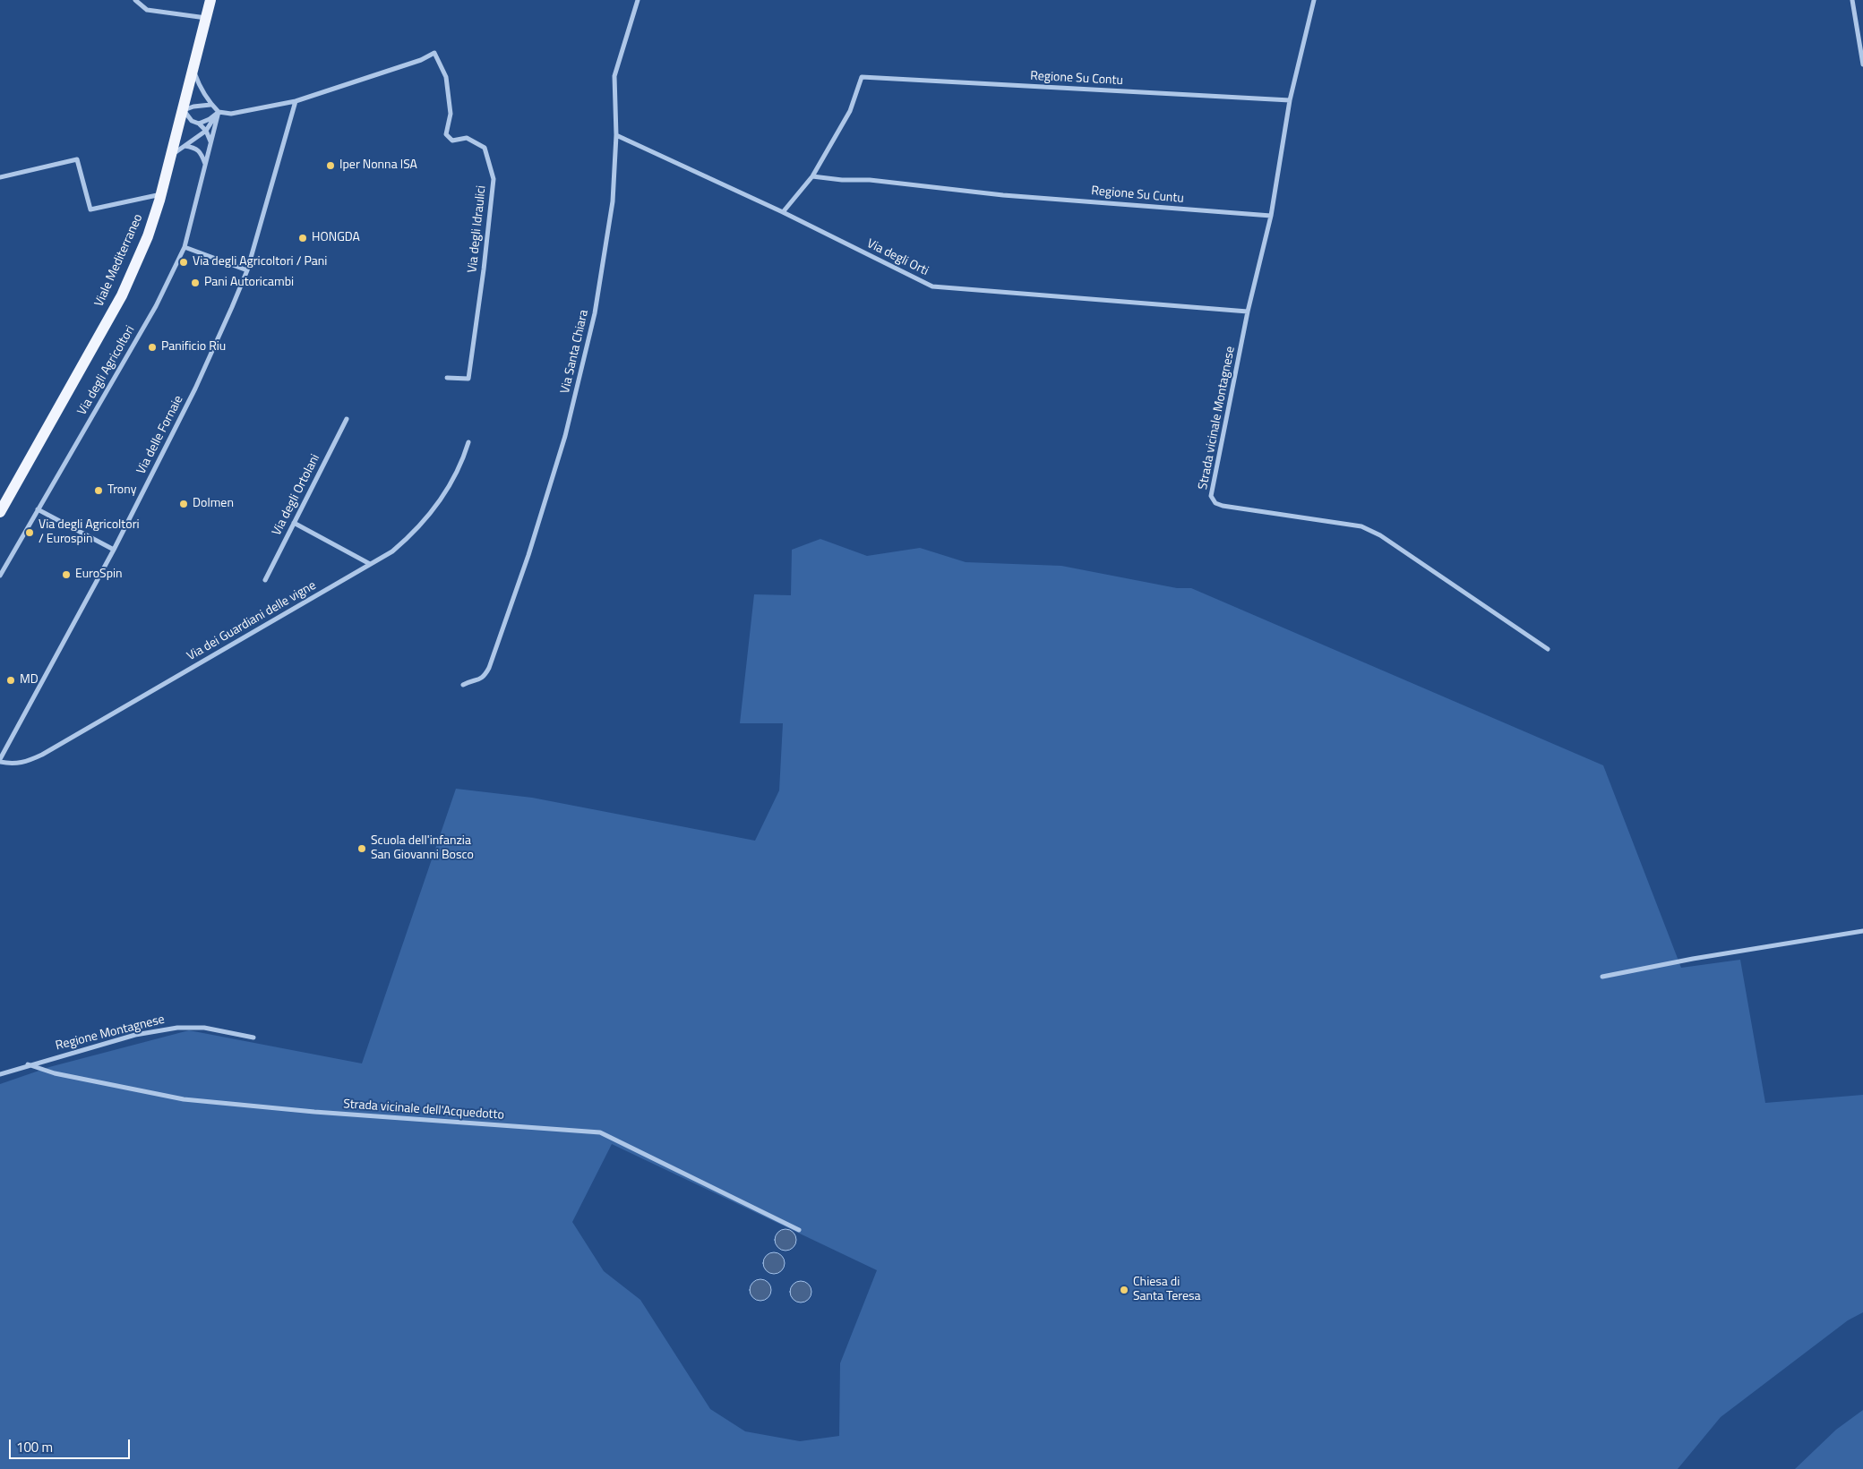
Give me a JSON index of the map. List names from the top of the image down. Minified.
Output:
{"streets":{"main road":["Viale Mediterraneo"],"street":["Regione Su Contu","Regione Su Cuntu","Via degli Idraulici","Via degli Orti","Via Santa Chiara","Via degli Agricoltori","Strada vicinale Montagnese","Via delle Fornaie","Via degli Ortolani","Via dei Guardiani delle vigne","Regione Montagnese","Strada vicinale dell'Acquedotto"]},"crossings":[["Regione Su Contu","Regione Su Cuntu"],["Regione Su Contu","Strada vicinale Montagnese"],["Regione Su Cuntu","Strada vicinale Montagnese"],["Via degli Idraulici","Via degli Agricoltori"],["Via degli Idraulici","Via delle Fornaie"],["Via degli Orti","Via Santa Chiara"],["Via degli Orti","Strada vicinale Montagnese"],["Via delle Fornaie","Via dei Guardiani delle vigne"],["Regione Montagnese","Strada vicinale dell'Acquedotto"]],"places":["Iper Nonna ISA","HONGDA","Via degli Agricoltori / Pani","Pani Autoricambi","Panificio Riu","Trony","Dolmen","Via degli Agricoltori / Eurospin","EuroSpin","MD","Scuola dell'infanzia San Giovanni Bosco","Chiesa di Santa Teresa"],"scale_bar":"100 m"}
